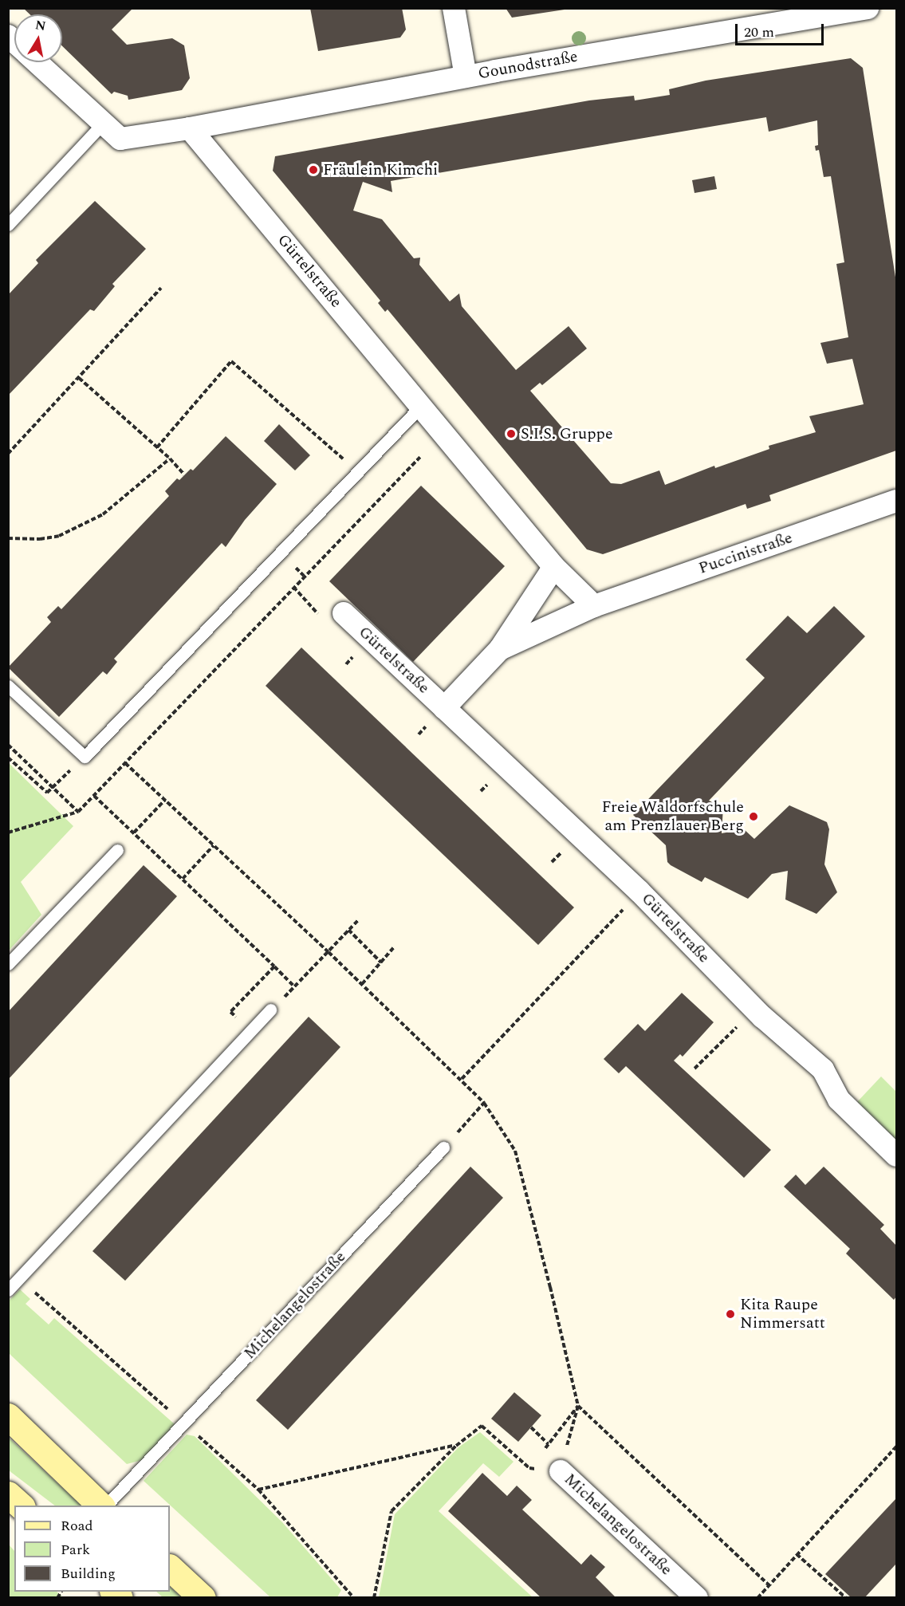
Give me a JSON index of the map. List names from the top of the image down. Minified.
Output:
{"streets":{"main road":["Michelangelostraße"],"street":["Gounodstraße","Gürtelstraße","Puccinistraße"]},"crossings":[["Gounodstraße","Gürtelstraße"],["Gürtelstraße","Puccinistraße"]],"places":["Fräulein Kimchi","S.I.S. Gruppe","Freie Waldorfschule am Prenzlauer Berg","Kita Raupe Nimmersatt"],"legend":["Road","Park","Building"],"scale_bar":"20 m","north":"top"}
